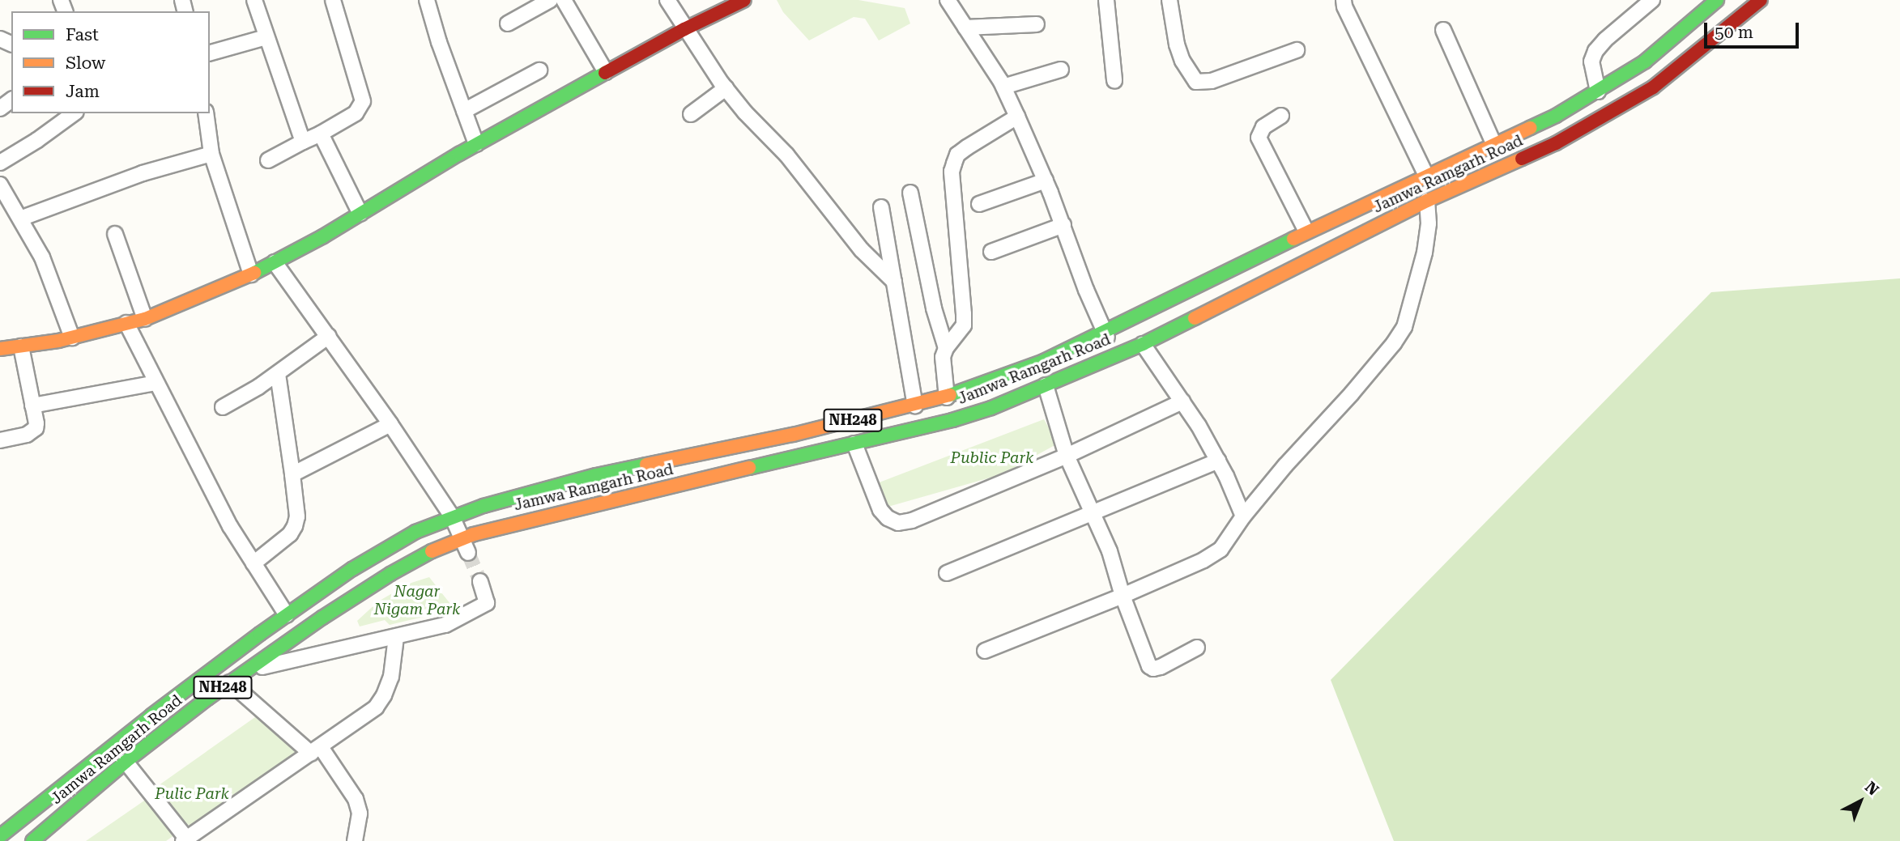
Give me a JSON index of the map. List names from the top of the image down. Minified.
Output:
{"streets":{"main road":["Jamwa Ramgarh Road","NH248"]},"parks":["Public Park","Nagar Nigam Park","Pulic Park"],"legend":["Fast","Slow","Jam"],"scale_bar":"50 m","north":"top right"}
